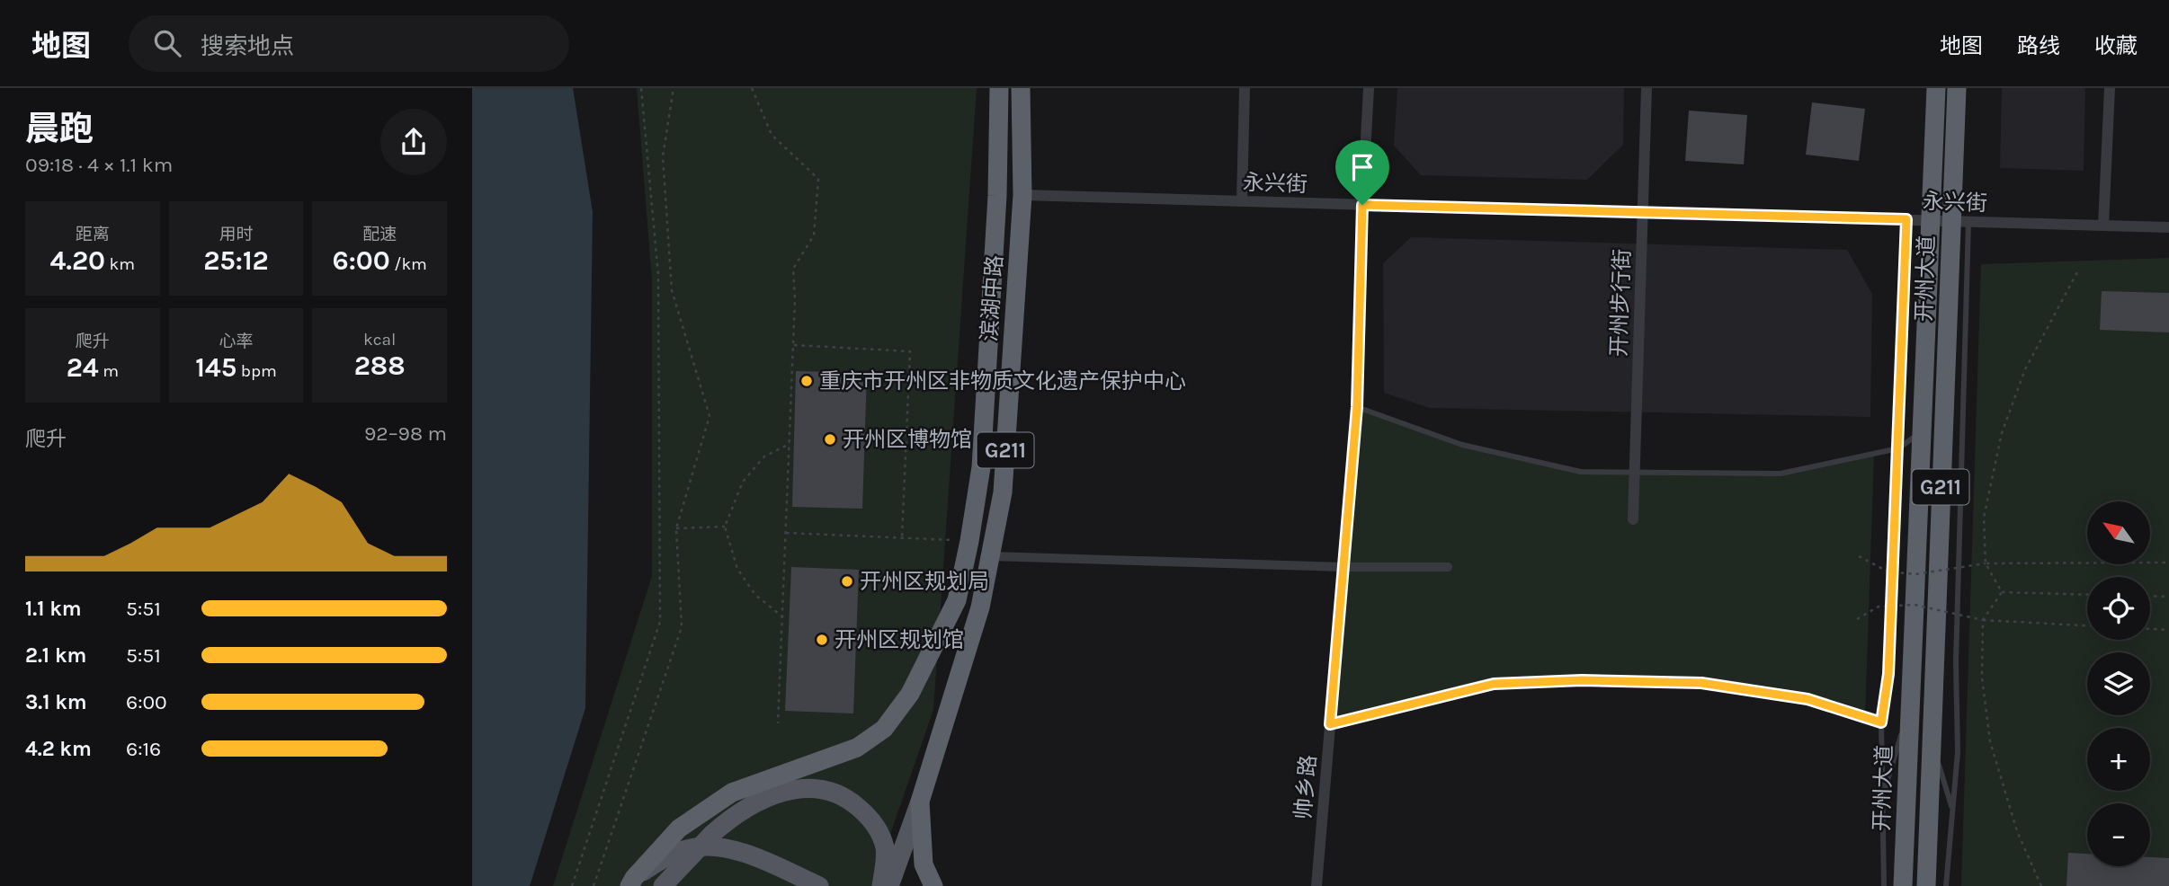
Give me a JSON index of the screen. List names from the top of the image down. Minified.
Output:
{"streets":{"highway":["开州大道","滨湖中路","G211"],"street":["永兴街","开州步行街","帅乡路"]},"crossings":[["永兴街","开州大道"],["永兴街","滨湖中路"],["永兴街","开州步行街"],["永兴街","帅乡路"],["滨湖中路","G211"]],"places":["重庆市开州区非物质文化遗产保护中心","开州区博物馆","开州区规划局","开州区规划馆"],"north":"top left","page":{"header":"地图","search":"搜索地点","nav":["地图","路线","收藏"],"heading":["晨跑","09:18 · 4 × 1.1 km"],"stats":[["距离","4.20 km"],["用时","25:12"],["配速","6:00 /km"],["爬升","24 m"],["心率","145 bpm"],["kcal","288"]],"chart":["爬升","92–98 m"],"map_buttons":["+","−"],"list":[{"name":"1.1 km","note":"5:51"},{"name":"2.1 km","note":"5:51"},{"name":"3.1 km","note":"6:00"},{"name":"4.2 km","note":"6:16"}]}}
